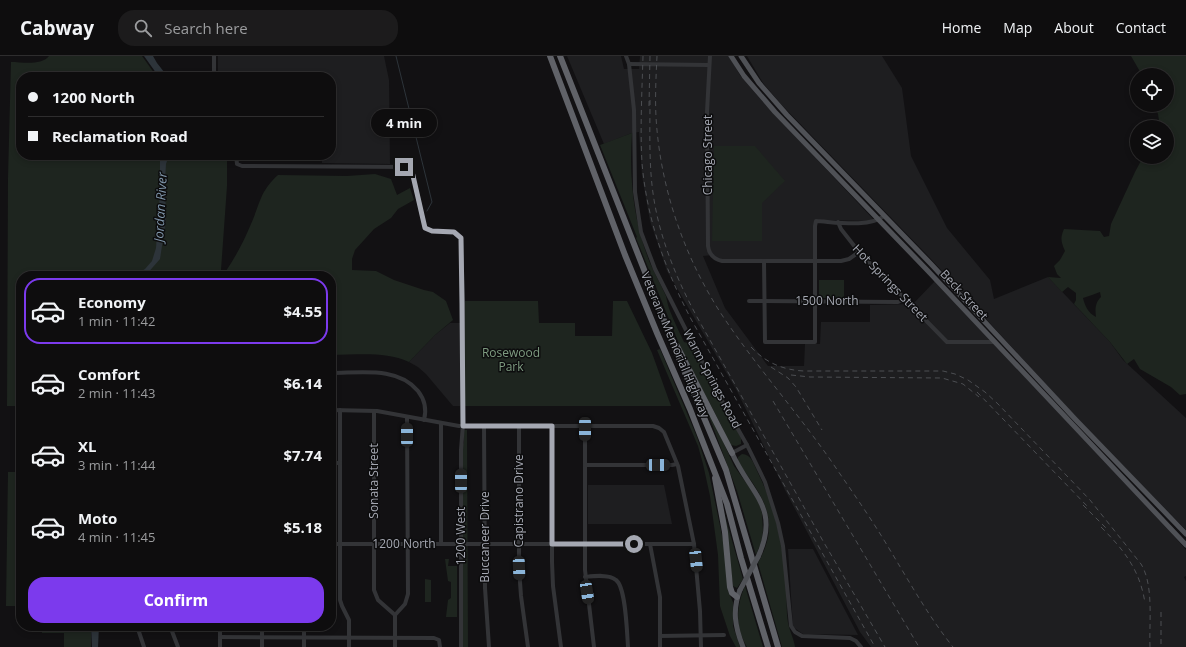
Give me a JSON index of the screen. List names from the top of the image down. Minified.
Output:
{"streets":{"highway":["Veterans Memorial Highway"],"main road":["Beck Street"],"street":["Chicago Street","Hot Springs Street","1500 North","Warm Springs Road","Sonata Street","Capistrano Drive","1200 West","Buccaneer Drive","1200 North"]},"crossings":[["Hot Springs Street","Beck Street"],["Hot Springs Street","1500 North"],["Sonata Street","1200 North"],["Capistrano Drive","1200 North"],["1200 West","1200 North"],["Buccaneer Drive","1200 North"]],"water":["Jordan River"],"parks":["Rosewood Park"],"page":{"header":"Cabway","search":"Search here","nav":["Home","Map","About","Contact"],"banner":["1200 North","Reclamation Road"],"bubble":"4 min","list":[{"name":"Economy","note":"1 min · 11:42","value":"$4.55"},{"name":"Comfort","note":"2 min · 11:43","value":"$6.14"},{"name":"XL","note":"3 min · 11:44","value":"$7.74"},{"name":"Moto","note":"4 min · 11:45","value":"$5.18"}],"buttons":"Confirm"}}
